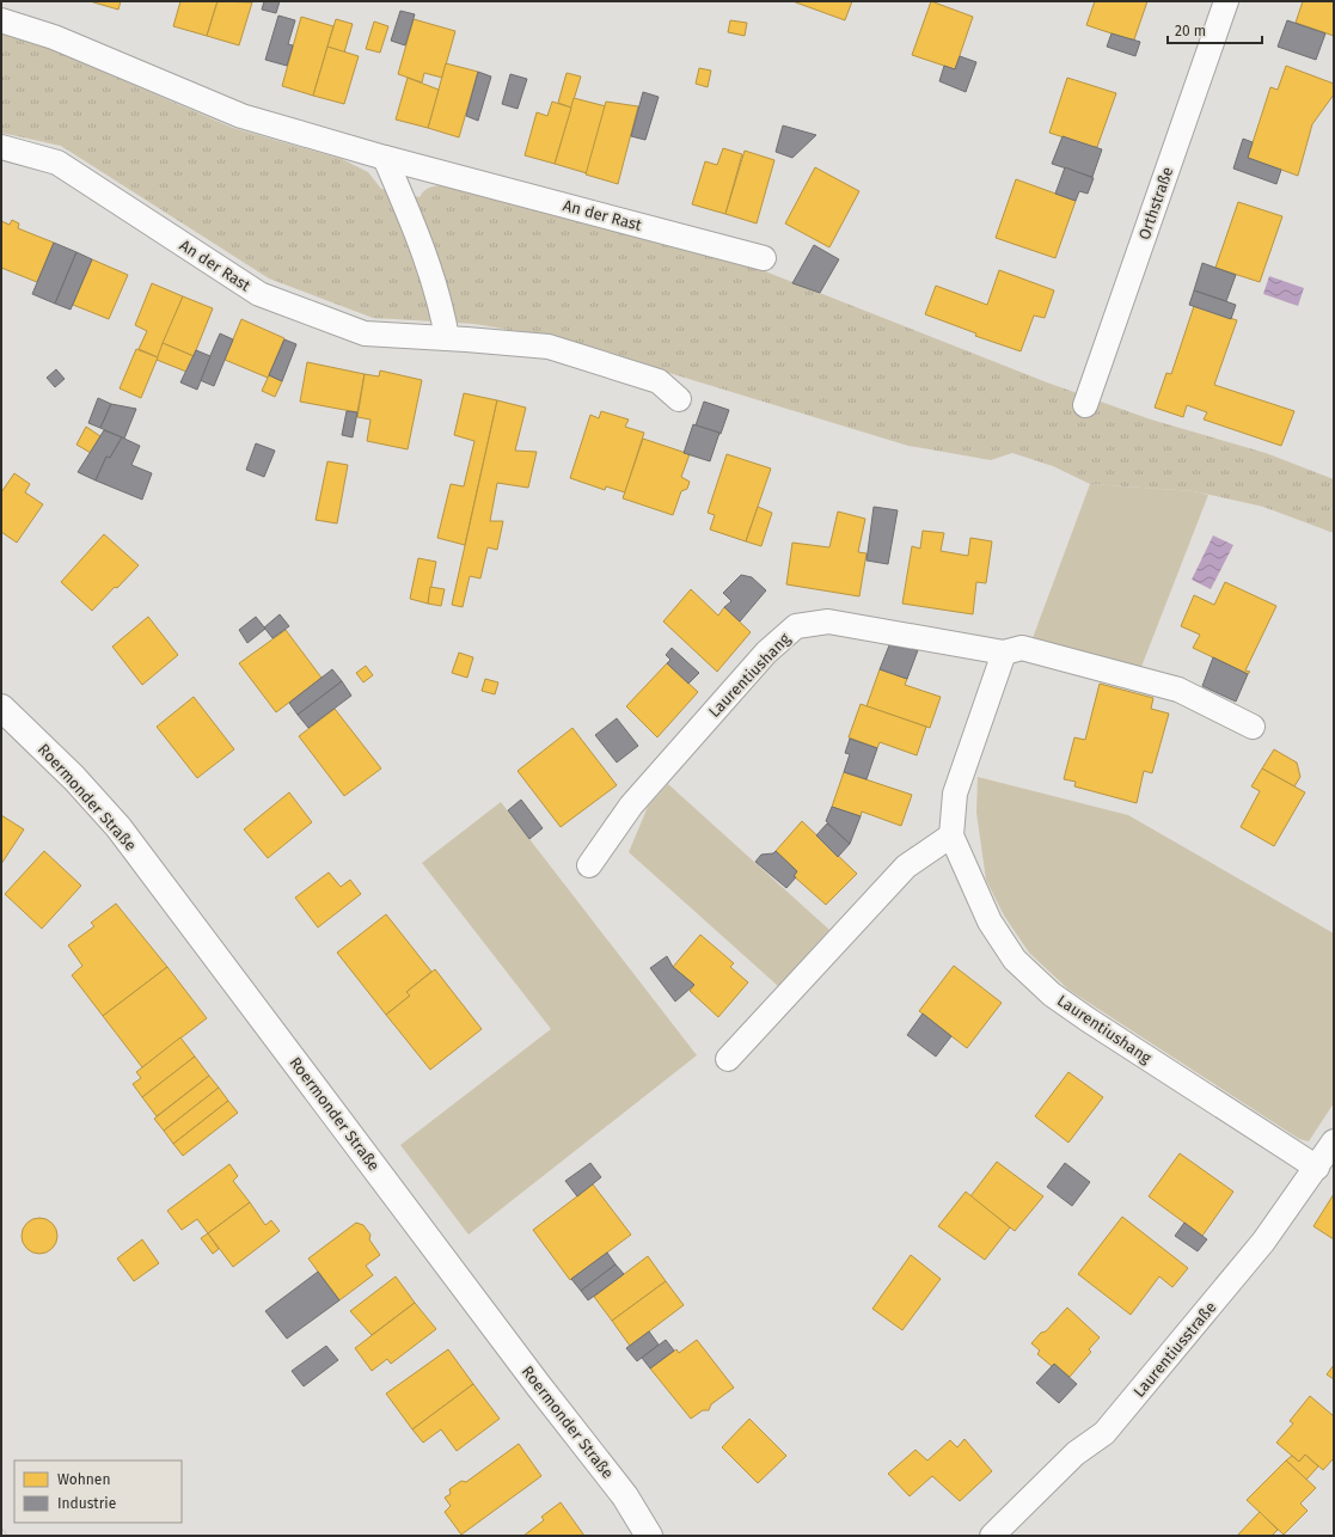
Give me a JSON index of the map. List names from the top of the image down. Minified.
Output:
{"streets":{"main road":["Roermonder Straße"],"street":["Orthstraße","An der Rast","Laurentiushang","Laurentiusstraße"]},"crossings":[["Laurentiushang","Laurentiusstraße"]],"legend":["Wohnen","Industrie"],"scale_bar":"20 m"}
